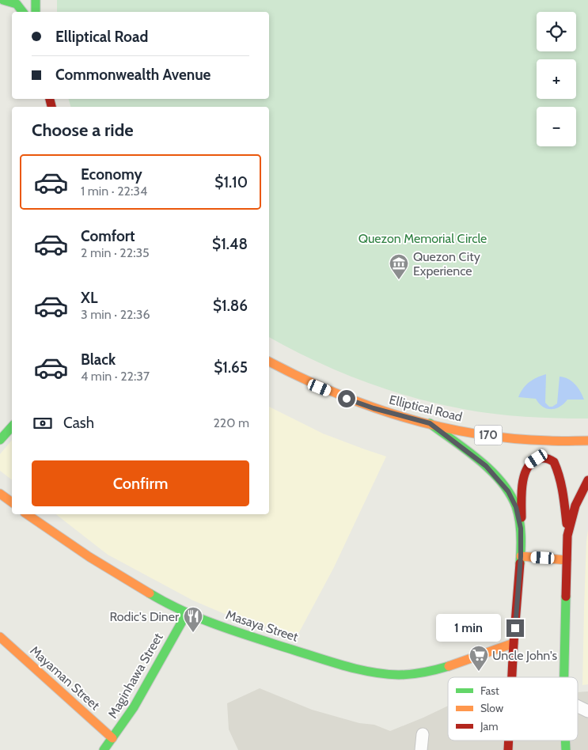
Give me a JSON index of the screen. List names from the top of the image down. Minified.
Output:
{"streets":{"main road":["Elliptical Road","170","Masaya Street","Maginhawa Street","Mayaman Street"]},"crossings":[["Elliptical Road","170"],["170","Masaya Street"],["Masaya Street","Maginhawa Street"],["Maginhawa Street","Mayaman Street"]],"parks":["Quezon Memorial Circle"],"places":{"museum":["Quezon City Experience"],"restaurant":["Rodic's Diner"],"supermarket":["Uncle John's"]},"legend":["Fast","Slow","Jam"],"page":{"map_buttons":["+","−"],"banner":["Elliptical Road","Commonwealth Avenue"],"heading":"Choose a ride","list":[{"name":"Economy","note":"1 min · 22:34","value":"$1.10"},{"name":"Comfort","note":"2 min · 22:35","value":"$1.48"},{"name":"XL","note":"3 min · 22:36","value":"$1.86"},{"name":"Black","note":"4 min · 22:37","value":"$1.65"}],"pay":["Cash","220 m"],"buttons":"Confirm","bubble":"1 min"}}
